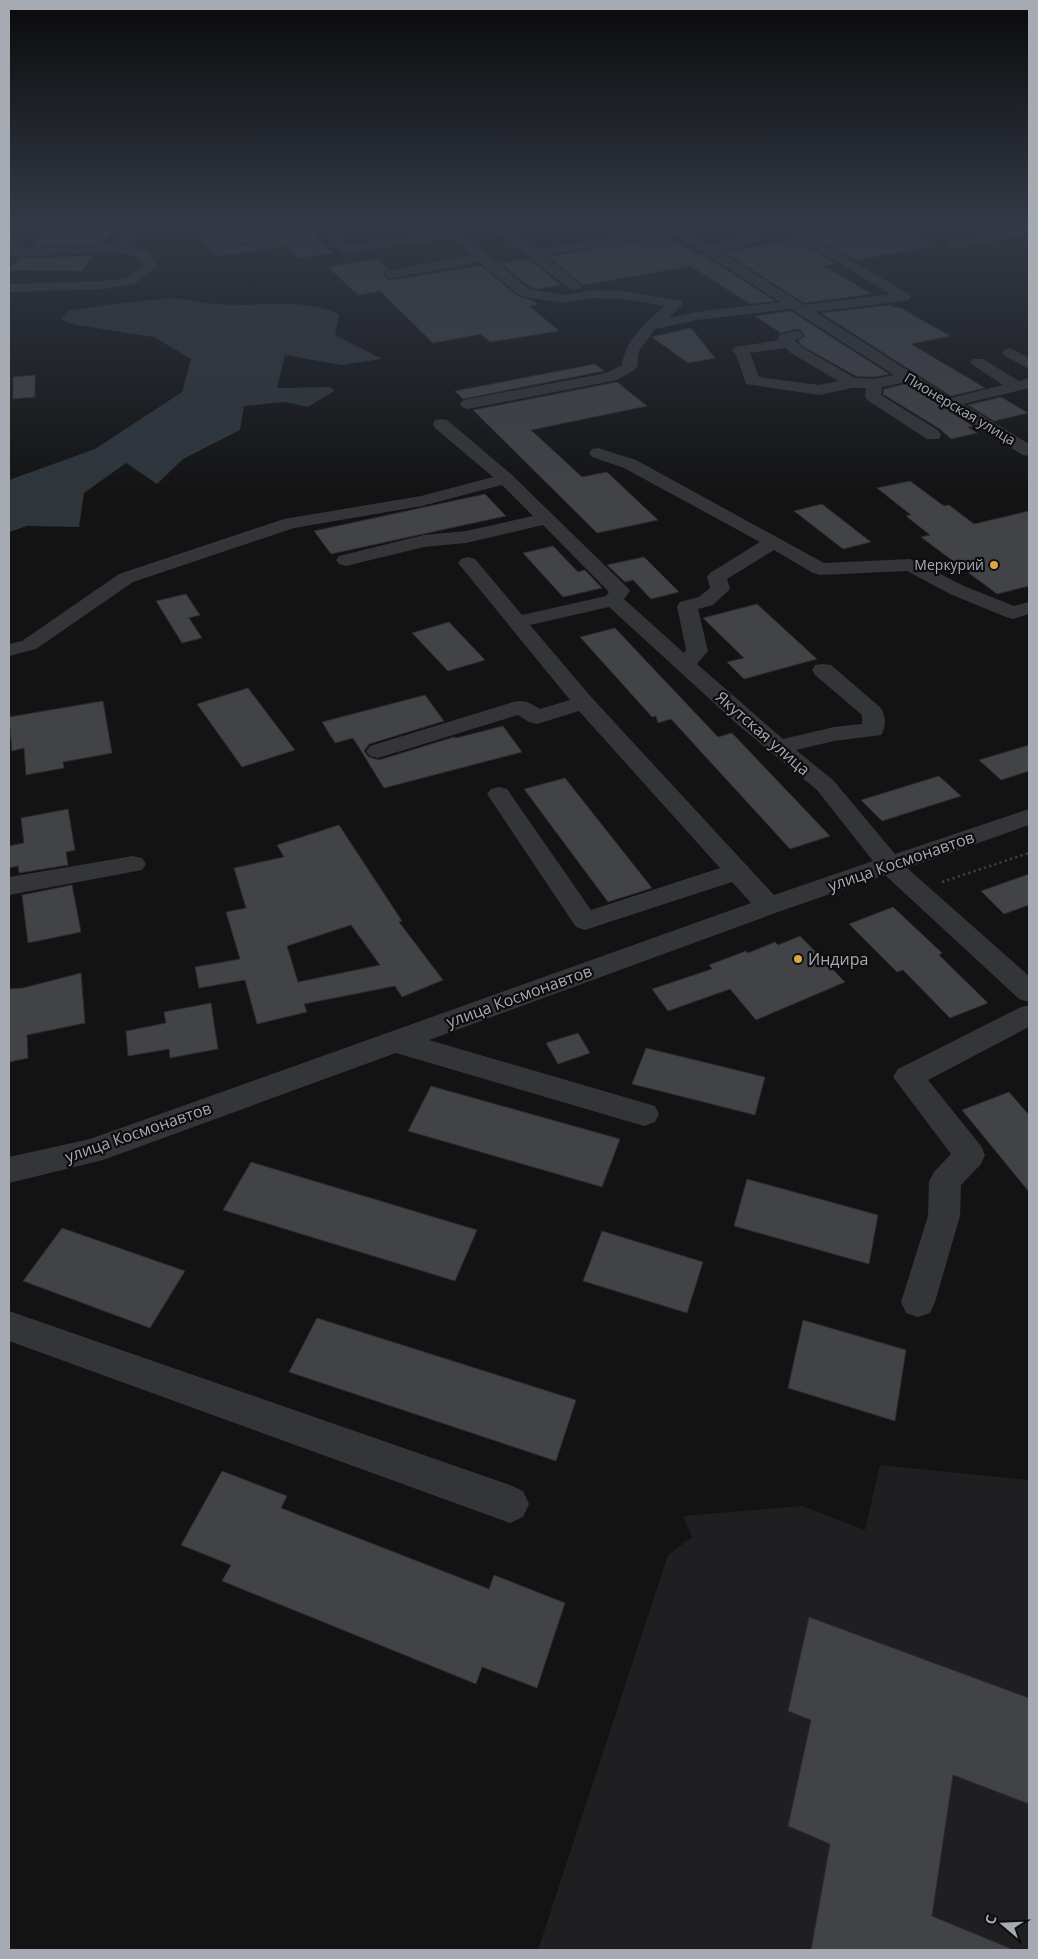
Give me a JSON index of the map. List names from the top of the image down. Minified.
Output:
{"streets":{"street":["Пионерская улица","Якутская улица","улица Космонавтов"]},"crossings":[["Якутская улица","улица Космонавтов"]],"places":["Меркурий","Индира"],"north":"left"}
